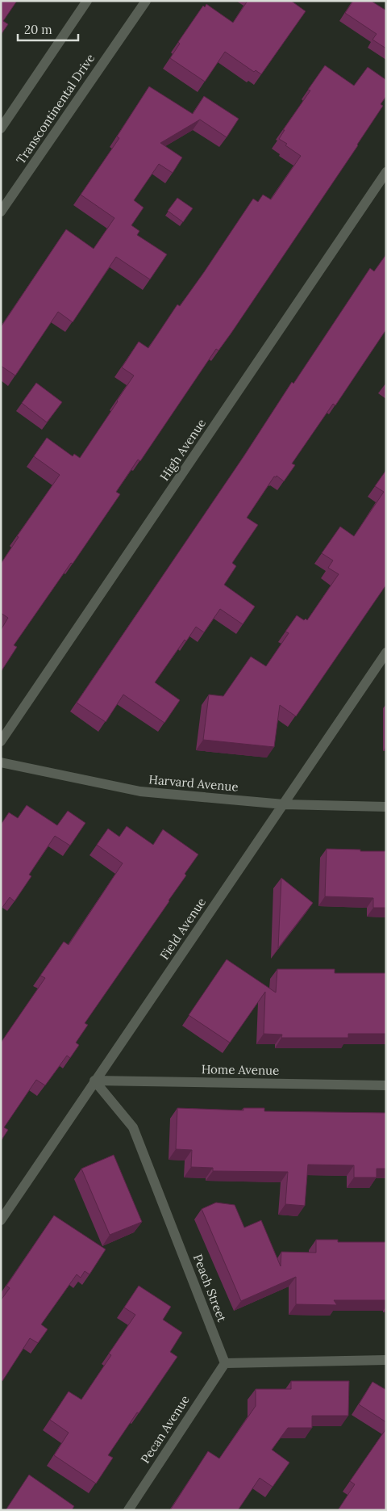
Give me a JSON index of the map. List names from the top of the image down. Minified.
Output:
{"streets":{"street":["Transcontinental Drive","High Avenue","Harvard Avenue","Field Avenue","Home Avenue","Peach Street","Pecan Avenue"]},"crossings":[["Harvard Avenue","Field Avenue"],["Field Avenue","Home Avenue"],["Field Avenue","Peach Street"],["Home Avenue","Peach Street"],["Peach Street","Pecan Avenue"]],"scale_bar":"20 m"}
